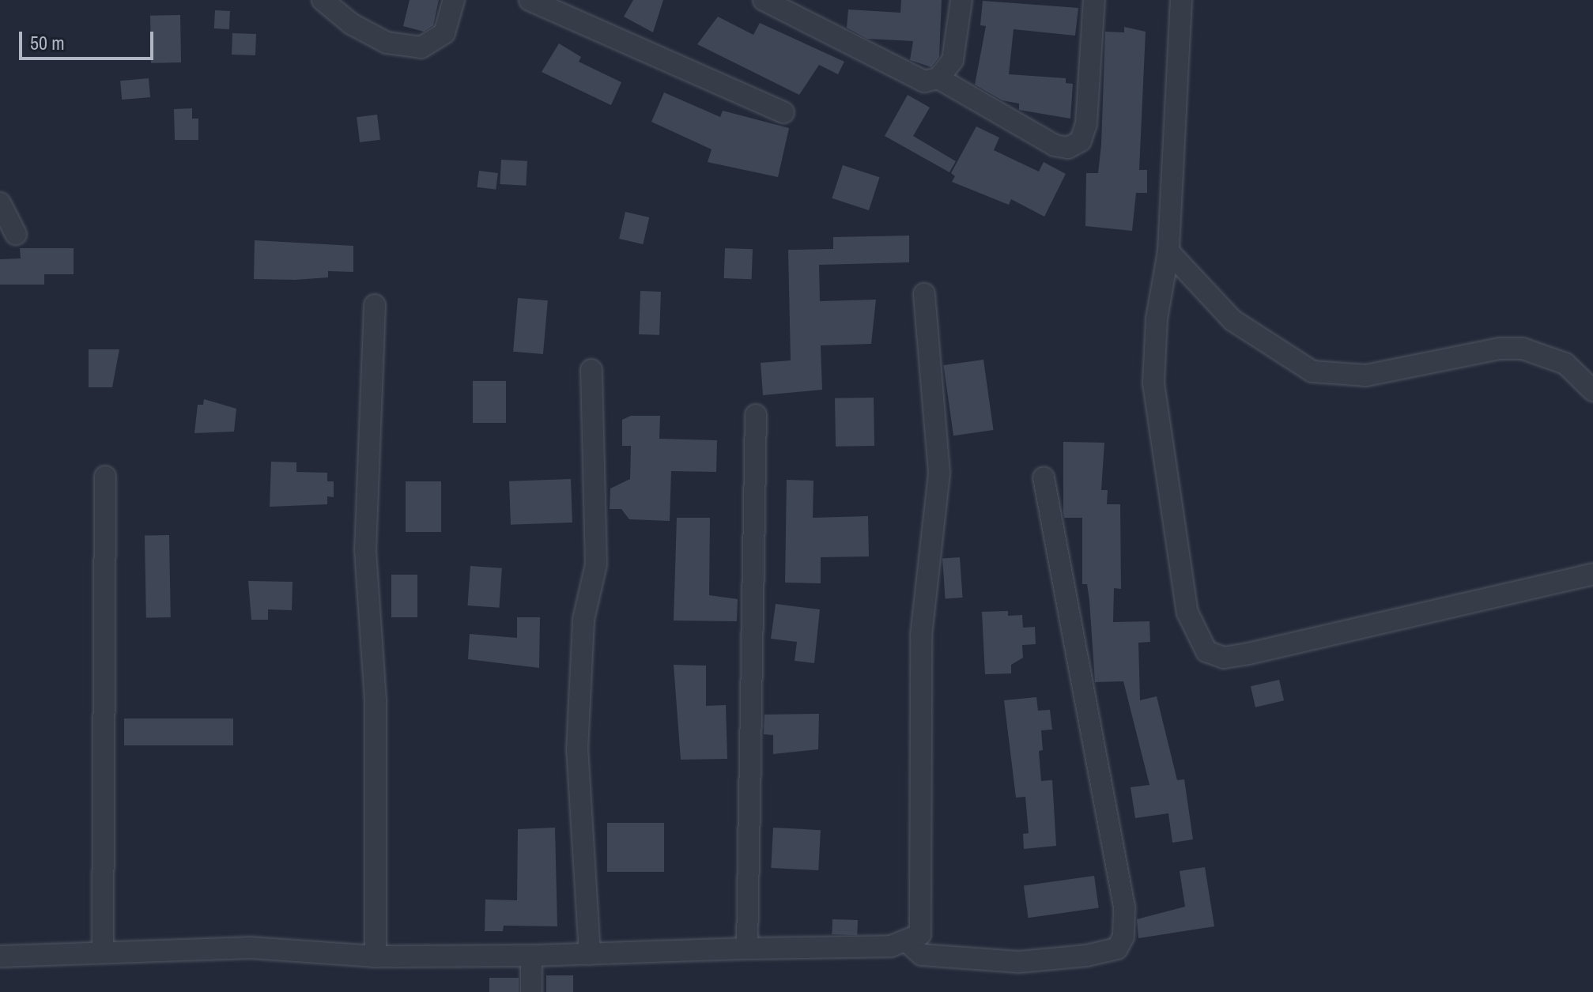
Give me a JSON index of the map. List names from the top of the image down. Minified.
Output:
{"scale_bar":"50 m"}
